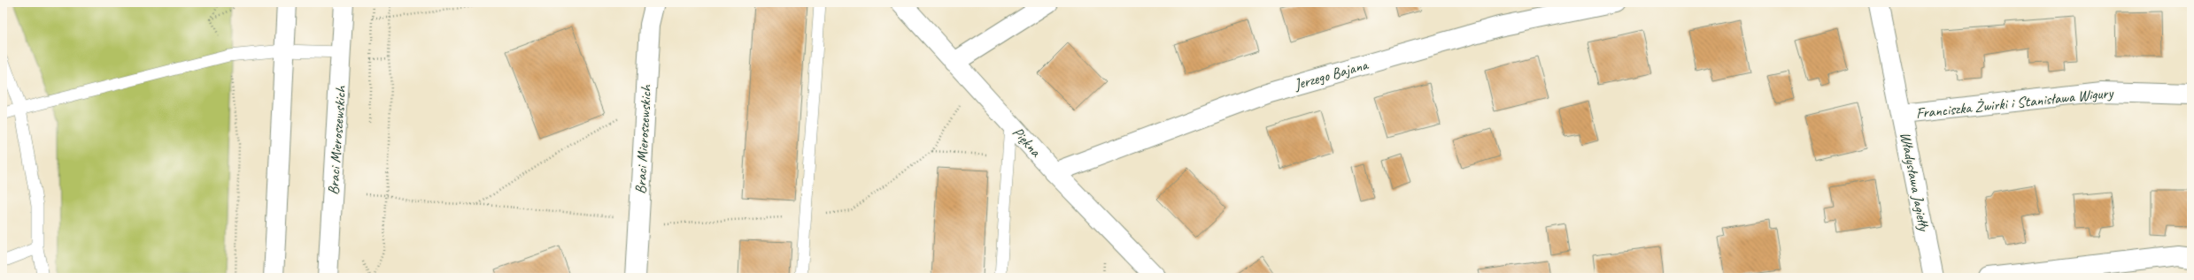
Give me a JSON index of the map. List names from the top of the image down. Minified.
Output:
{"streets":{"street":["Jerzego Bajana","Franciszka Żwirki i Stanisława Wigury","Braci Mieroszewskich","Piękna","Władysława Jagiełły"]},"crossings":[["Jerzego Bajana","Piękna"],["Franciszka Żwirki i Stanisława Wigury","Władysława Jagiełły"]]}
